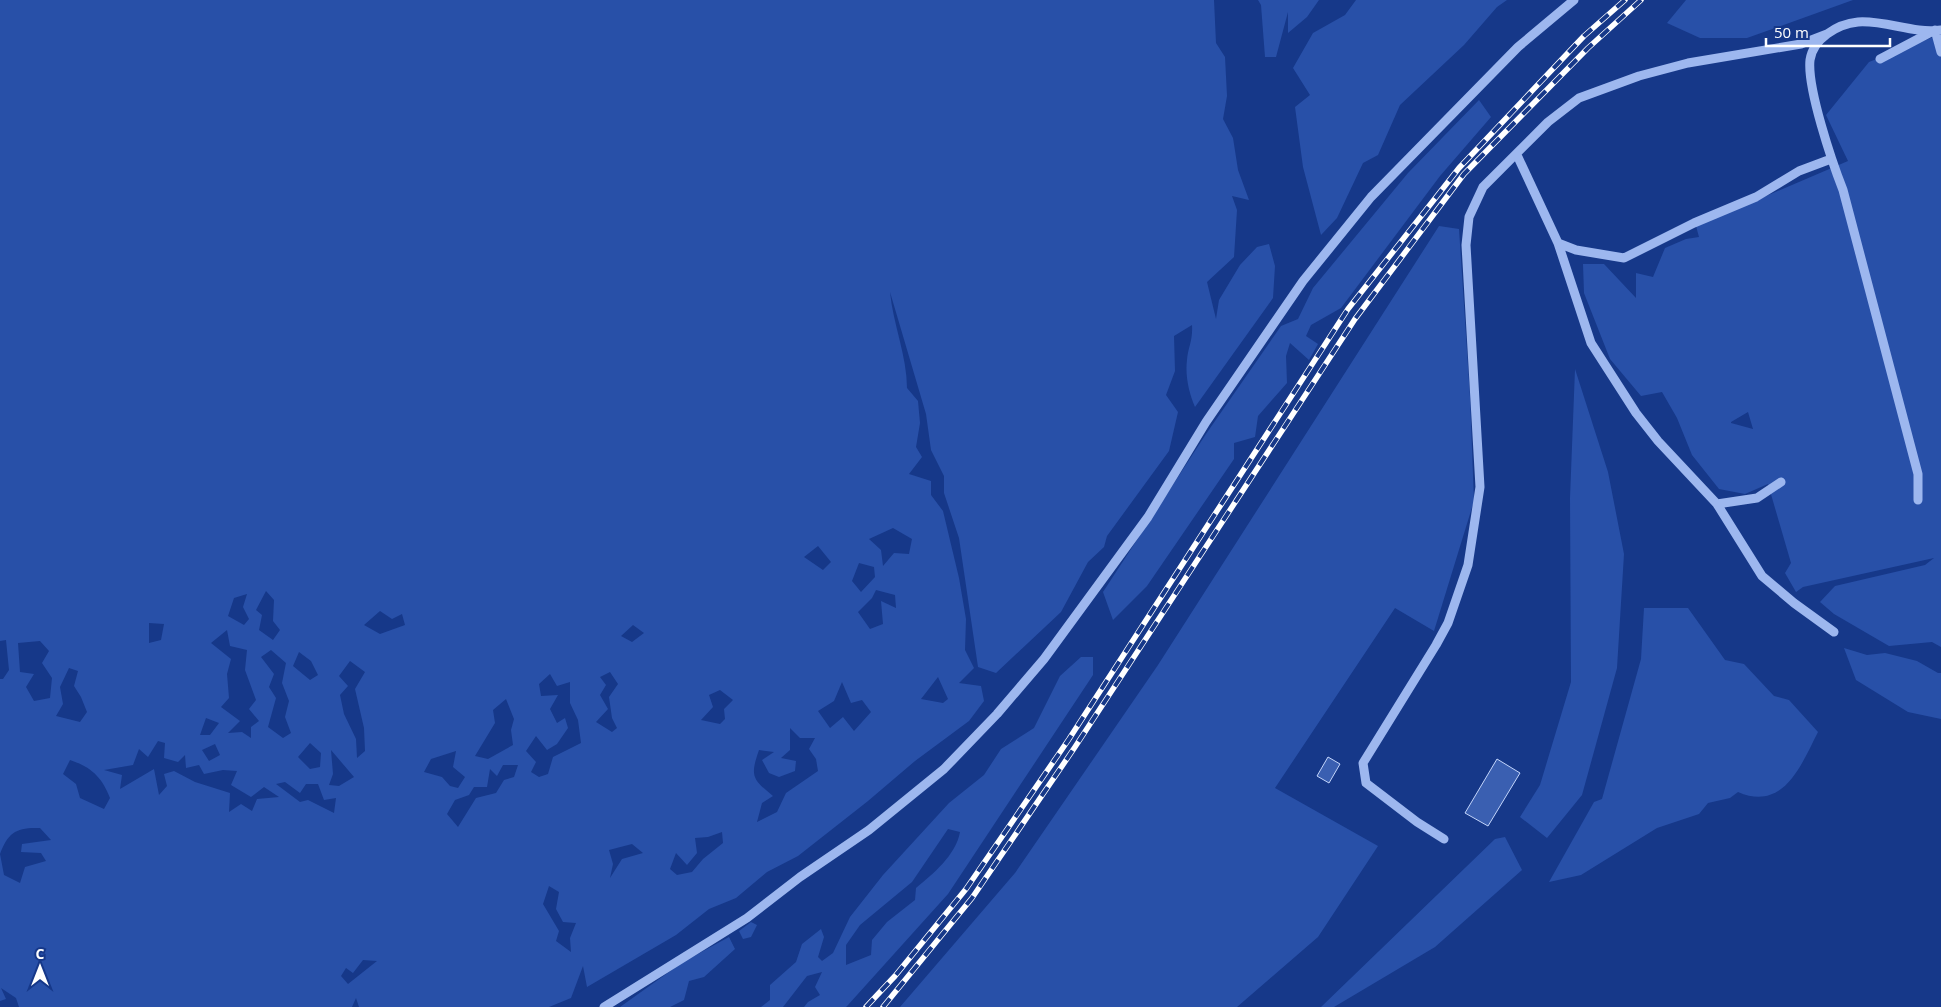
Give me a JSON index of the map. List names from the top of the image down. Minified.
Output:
{"scale_bar":"50 m","north":"top"}
